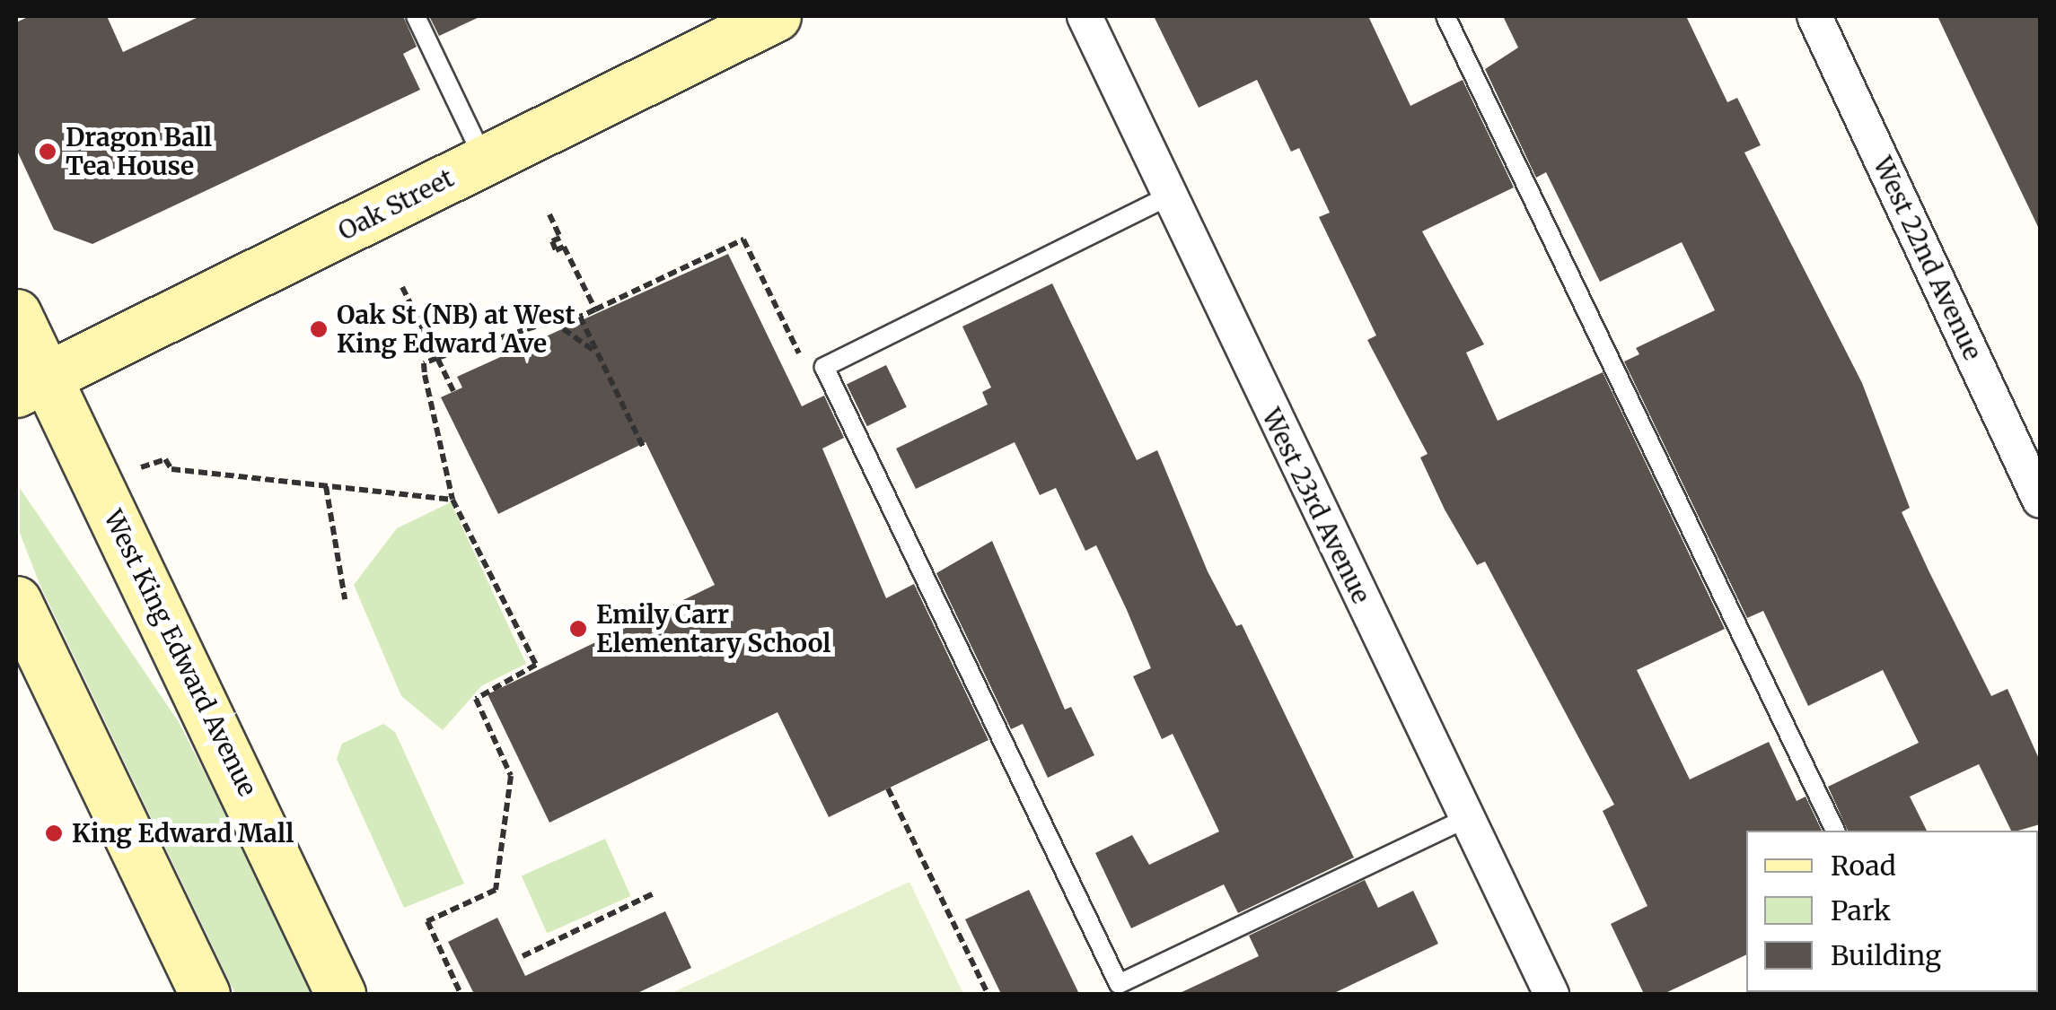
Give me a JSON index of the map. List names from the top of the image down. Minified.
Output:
{"streets":{"main road":["Oak Street","West King Edward Avenue"],"street":["West 22nd Avenue","West 23rd Avenue"]},"crossings":[["Oak Street","West King Edward Avenue"]],"places":["Dragon Ball Tea House","Oak St (NB) at West King Edward Ave","Emily Carr Elementary School","King Edward Mall"],"legend":["Road","Park","Building"]}
